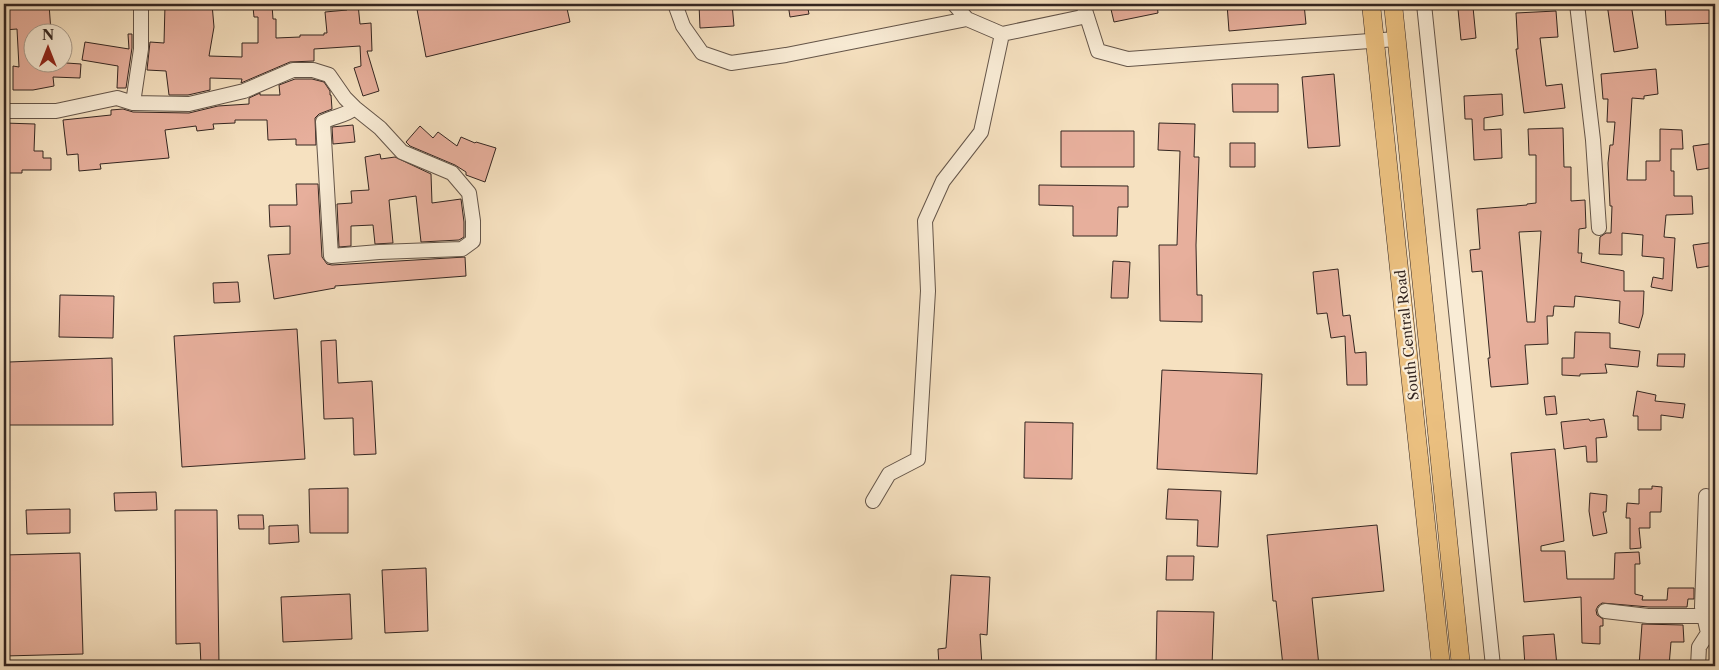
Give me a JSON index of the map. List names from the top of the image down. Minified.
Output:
{"streets":{"main road":["South Central Road"]},"north":"top"}
